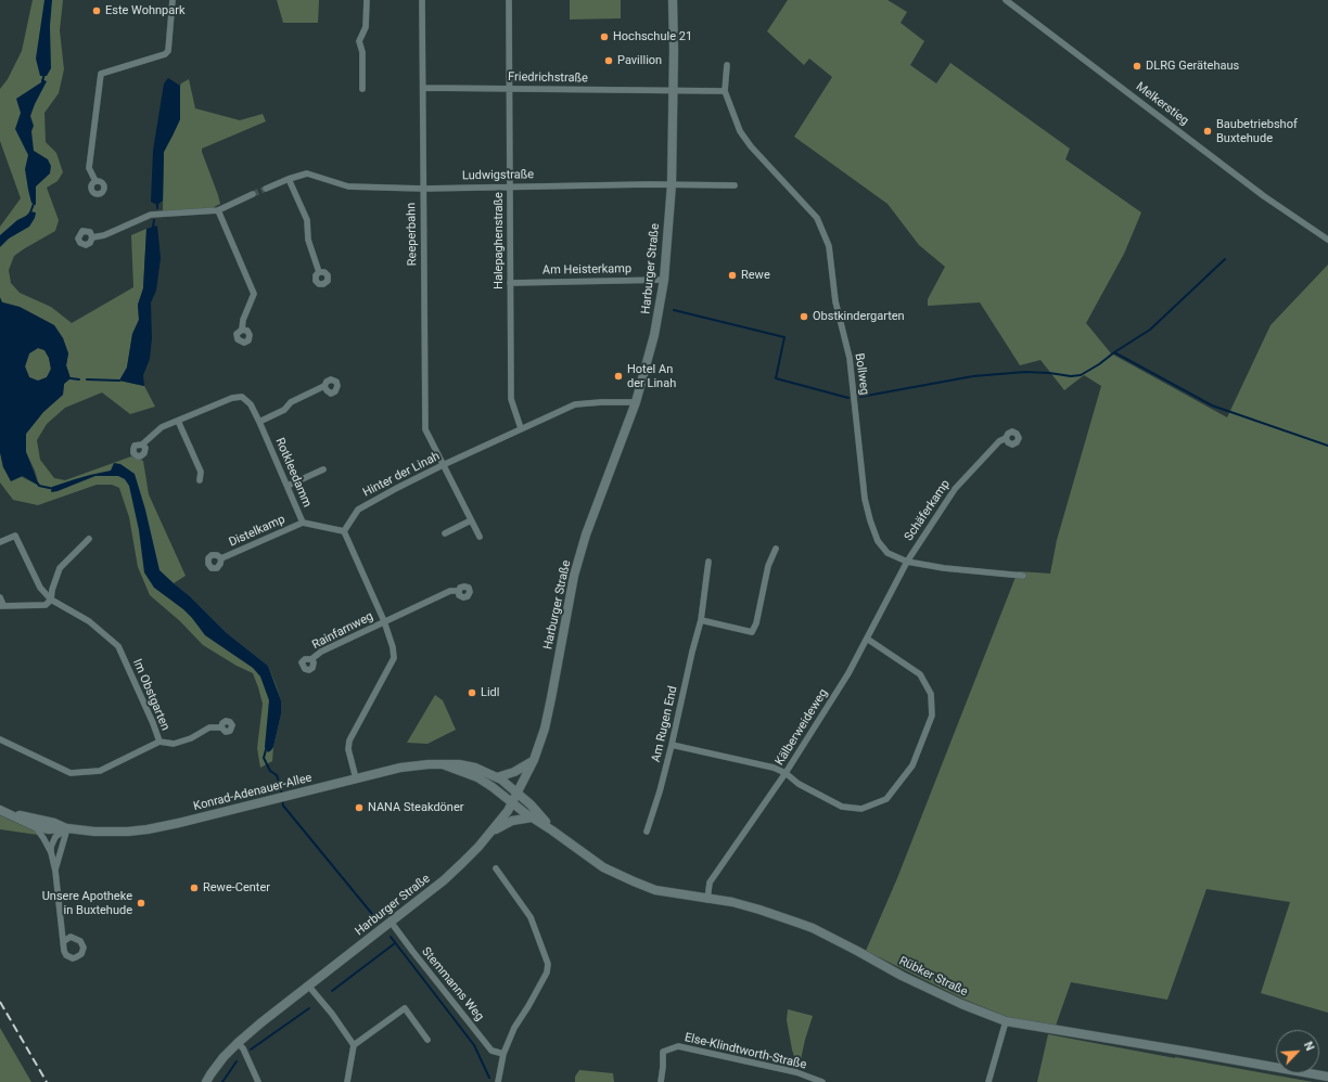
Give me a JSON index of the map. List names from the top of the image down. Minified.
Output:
{"streets":{"street":["Friedrichstraße","Melkerstieg","Ludwigstraße","Reeperbahn","Halepaghenstraße","Harburger Straße","Am Heisterkamp","Bollweg","Rotkleedamm","Hinter der Linah","Schäferkamp","Distelkamp","Rainfarnweg","Im Obstgarten","Am Rugen End","Kälberweideweg","Konrad-Adenauer-Allee","Rübker Straße","Stemmanns Weg","Else-Klindtworth-Straße"]},"crossings":[["Friedrichstraße","Reeperbahn"],["Friedrichstraße","Halepaghenstraße"],["Friedrichstraße","Harburger Straße"],["Ludwigstraße","Reeperbahn"],["Ludwigstraße","Halepaghenstraße"],["Ludwigstraße","Harburger Straße"],["Reeperbahn","Hinter der Linah"],["Halepaghenstraße","Am Heisterkamp"],["Halepaghenstraße","Hinter der Linah"],["Harburger Straße","Am Heisterkamp"],["Harburger Straße","Hinter der Linah"],["Harburger Straße","Konrad-Adenauer-Allee"],["Harburger Straße","Rübker Straße"],["Harburger Straße","Stemmanns Weg"],["Bollweg","Schäferkamp"],["Bollweg","Kälberweideweg"],["Rotkleedamm","Hinter der Linah"],["Rotkleedamm","Distelkamp"],["Schäferkamp","Kälberweideweg"],["Kälberweideweg","Rübker Straße"],["Konrad-Adenauer-Allee","Rübker Straße"]],"places":["Este Wohnpark","Hochschule 21","Pavillion","DLRG Gerätehaus","Baubetriebshof Buxtehude","Rewe","Obstkindergarten","Hotel An der Linah","Lidl","NANA Steakdöner","Rewe-Center","Unsere Apotheke in Buxtehude"],"north":"top right"}
